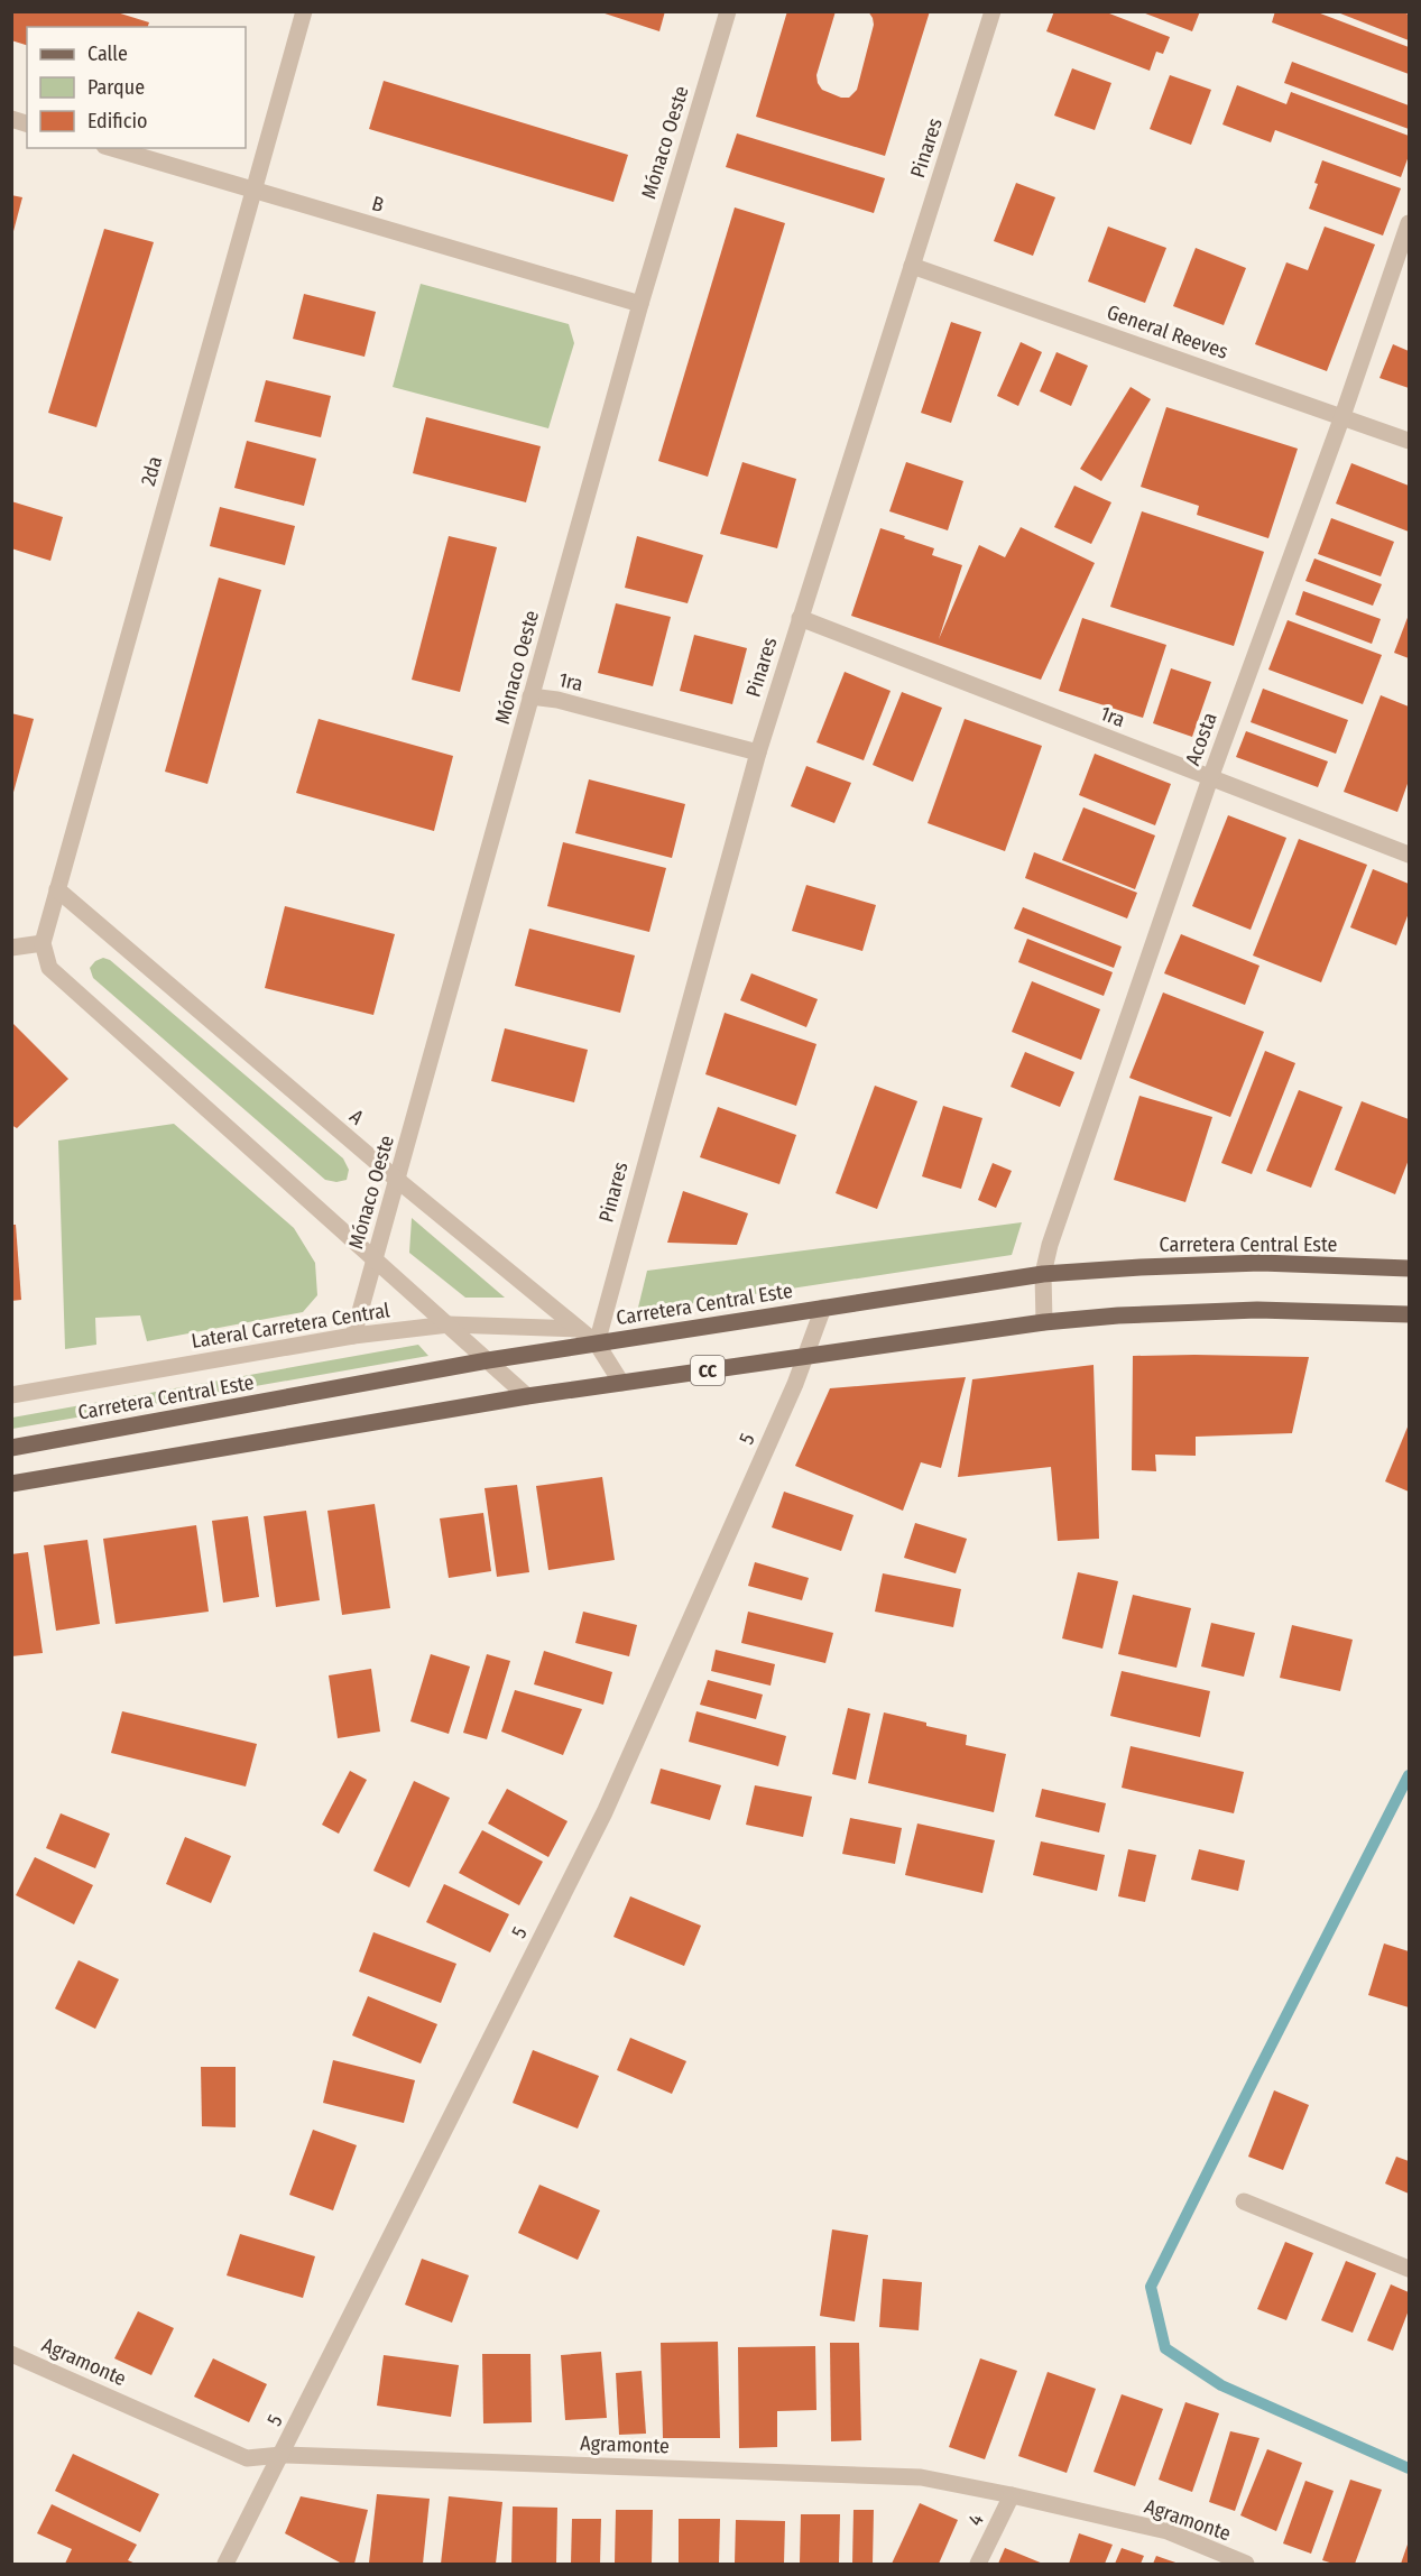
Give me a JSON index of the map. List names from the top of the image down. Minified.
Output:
{"streets":{"main road":["Carretera Central Este","CC"],"street":["Mónaco Oeste","Pinares","B","General Reeves","2da","1ra","Acosta","A","Lateral Carretera Central","5","Agramonte","4"]},"crossings":[["Mónaco Oeste","B"],["Mónaco Oeste","1ra"],["Mónaco Oeste","A"],["Mónaco Oeste","Lateral Carretera Central"],["Pinares","General Reeves"],["Pinares","1ra"],["Pinares","A"],["Pinares","Carretera Central Este"],["B","2da"],["General Reeves","Acosta"],["2da","A"],["1ra","Acosta"],["Acosta","Carretera Central Este"],["Acosta","CC"],["A","Carretera Central Este"],["A","Lateral Carretera Central"],["A","CC"],["Carretera Central Este","5"],["CC","5"],["5","Agramonte"],["Agramonte","4"]],"legend":["Calle","Parque","Edificio"]}
